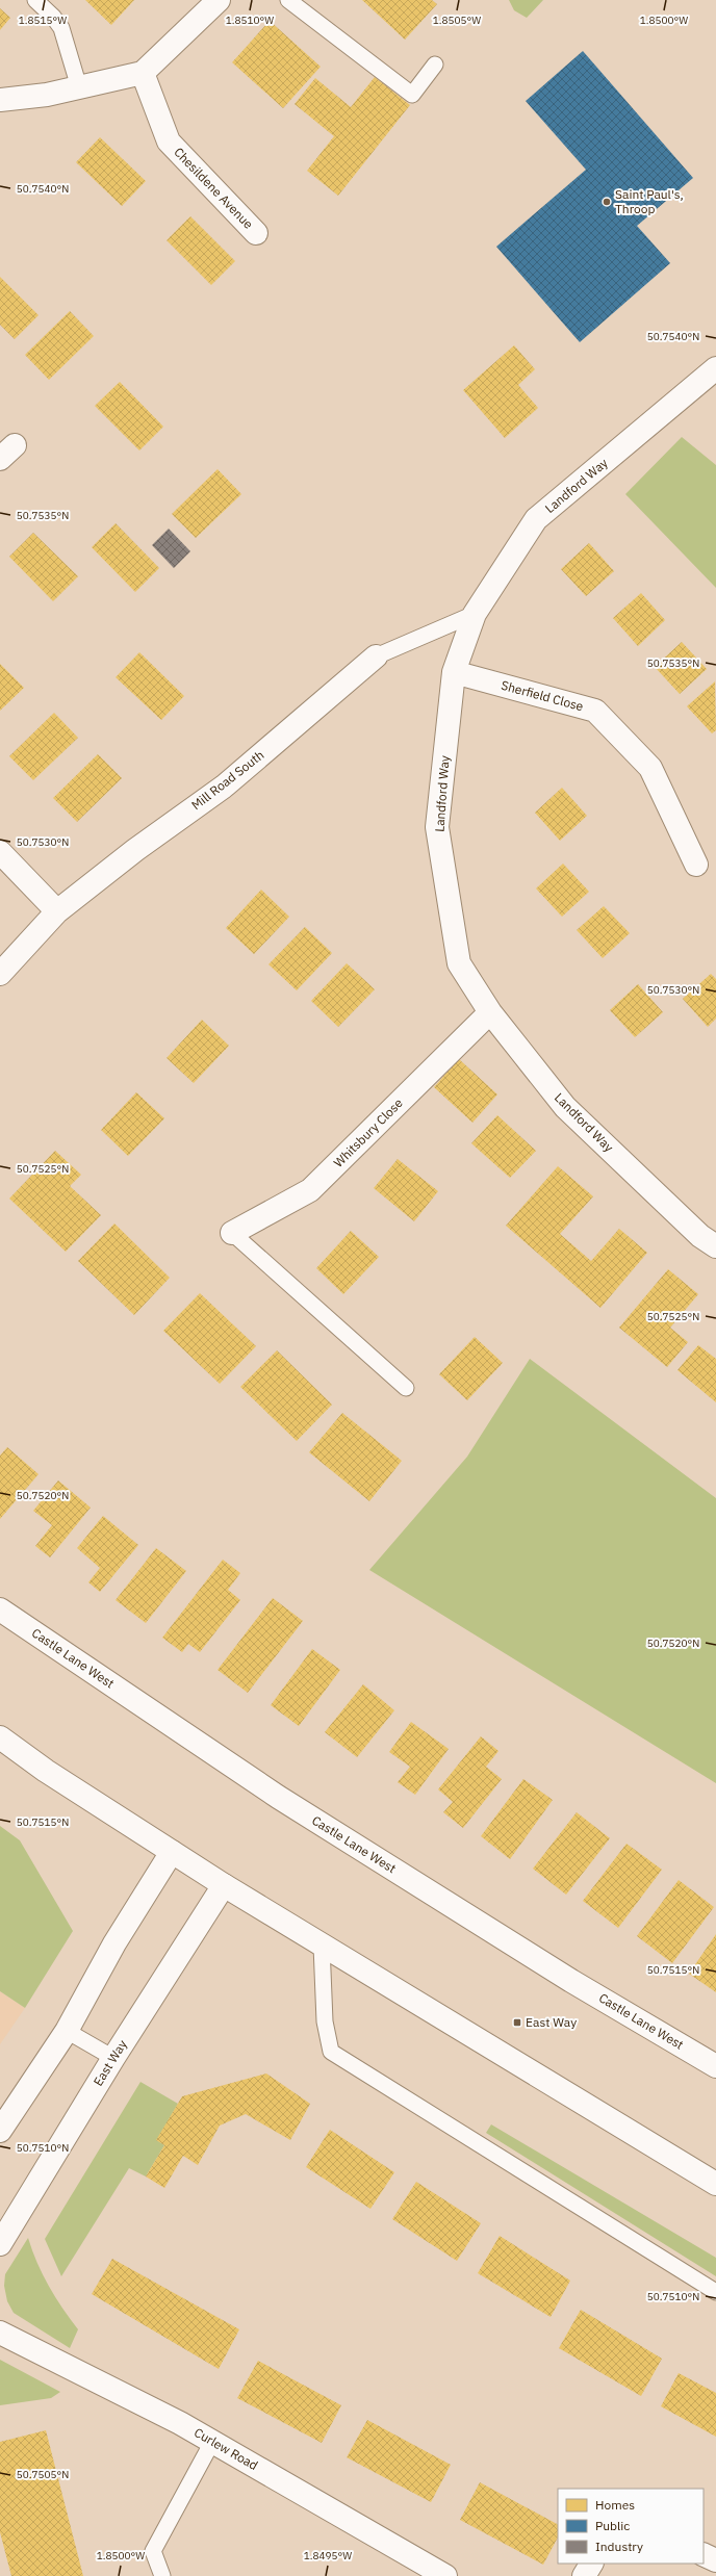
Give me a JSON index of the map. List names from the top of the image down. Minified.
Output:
{"streets":{"street":["Chesildene Avenue","Landford Way","Sherfield Close","Mill Road South","Whitsbury Close","Castle Lane West","East Way","Curlew Road"]},"crossings":[["Landford Way","Sherfield Close"],["Landford Way","Mill Road South"],["Landford Way","Whitsbury Close"]],"places":{"other":["Saint Paul's, Throop"],"transit":["East Way"]},"legend":["Homes","Public","Industry"],"coordinates":["1.8515°W","1.8510°W","1.8505°W","1.8500°W","50.7540°N","50.7535°N","50.7530°N","50.7525°N","50.7520°N","50.7515°N","50.7510°N","50.7505°N","1.8495°W"]}
